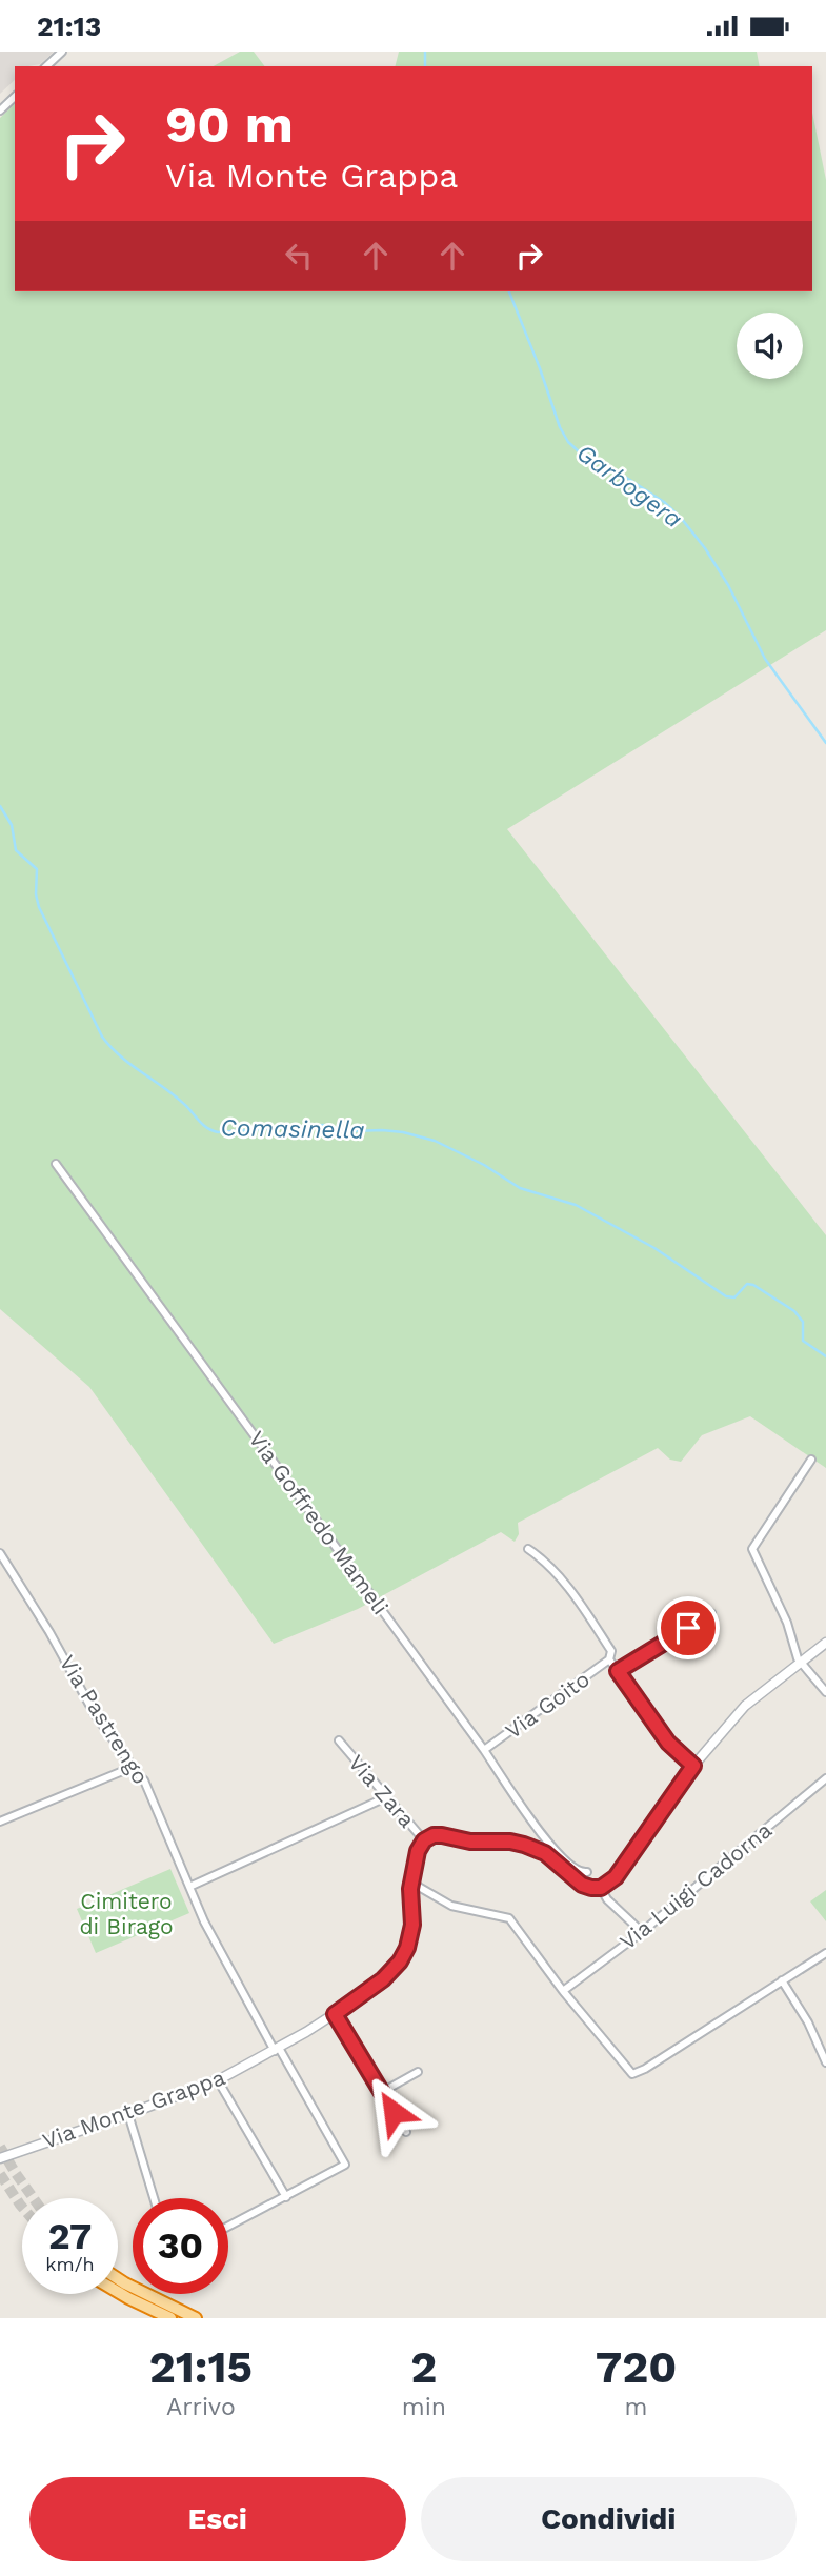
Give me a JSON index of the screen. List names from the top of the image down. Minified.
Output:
{"streets":{"street":["Via Goffredo Mameli","Via Goito","Via Pastrengo","Via Zara","Via Luigi Cadorna","Via Monte Grappa"]},"crossings":[["Via Goffredo Mameli","Via Goito"],["Via Pastrengo","Via Monte Grappa"],["Via Zara","Via Monte Grappa"]],"water":["Garbogera","Comasinella"],"parks":["Cimitero di Birago"],"page":{"status":"21:13","turn":["90 m","Via Monte Grappa"],"speed":"27 km/h","limit":"30","eta":["21:15","Arrivo","2","min","720","m"],"buttons":["Esci","Condividi"]}}
